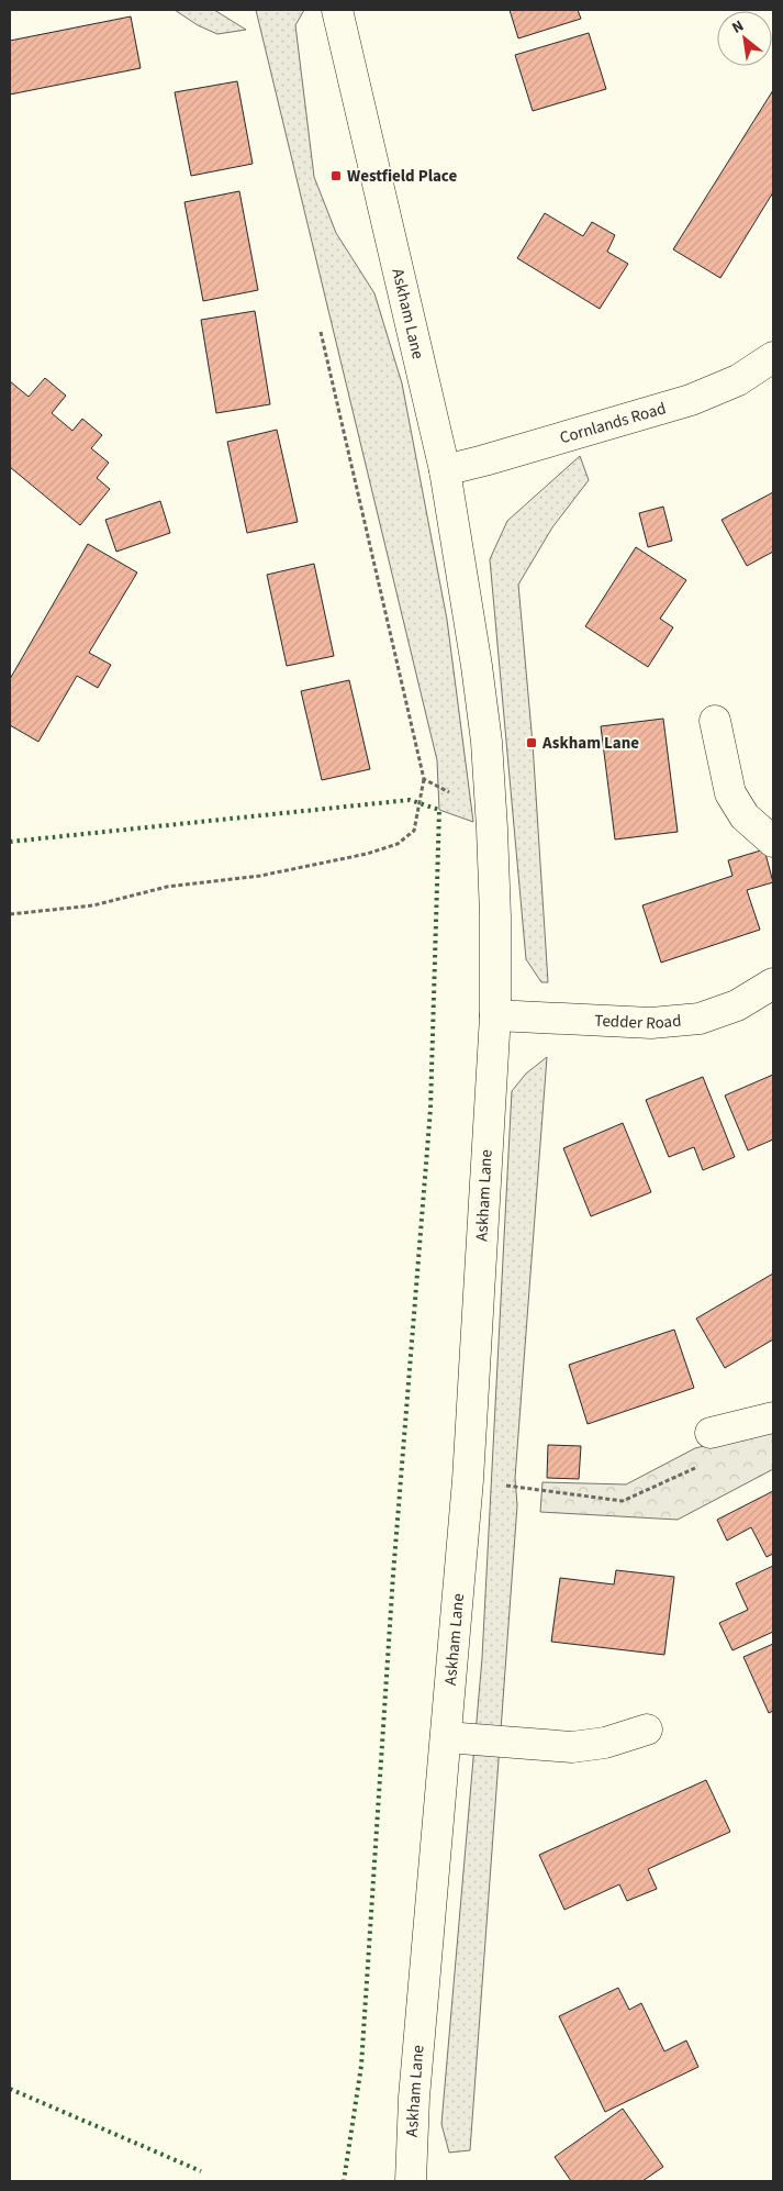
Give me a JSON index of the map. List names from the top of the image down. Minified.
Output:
{"streets":{"street":["Askham Lane","Cornlands Road","Tedder Road"]},"crossings":[["Askham Lane","Cornlands Road"],["Askham Lane","Tedder Road"]],"places":{"transit":["Westfield Place","Askham Lane"]},"north":"top left"}
